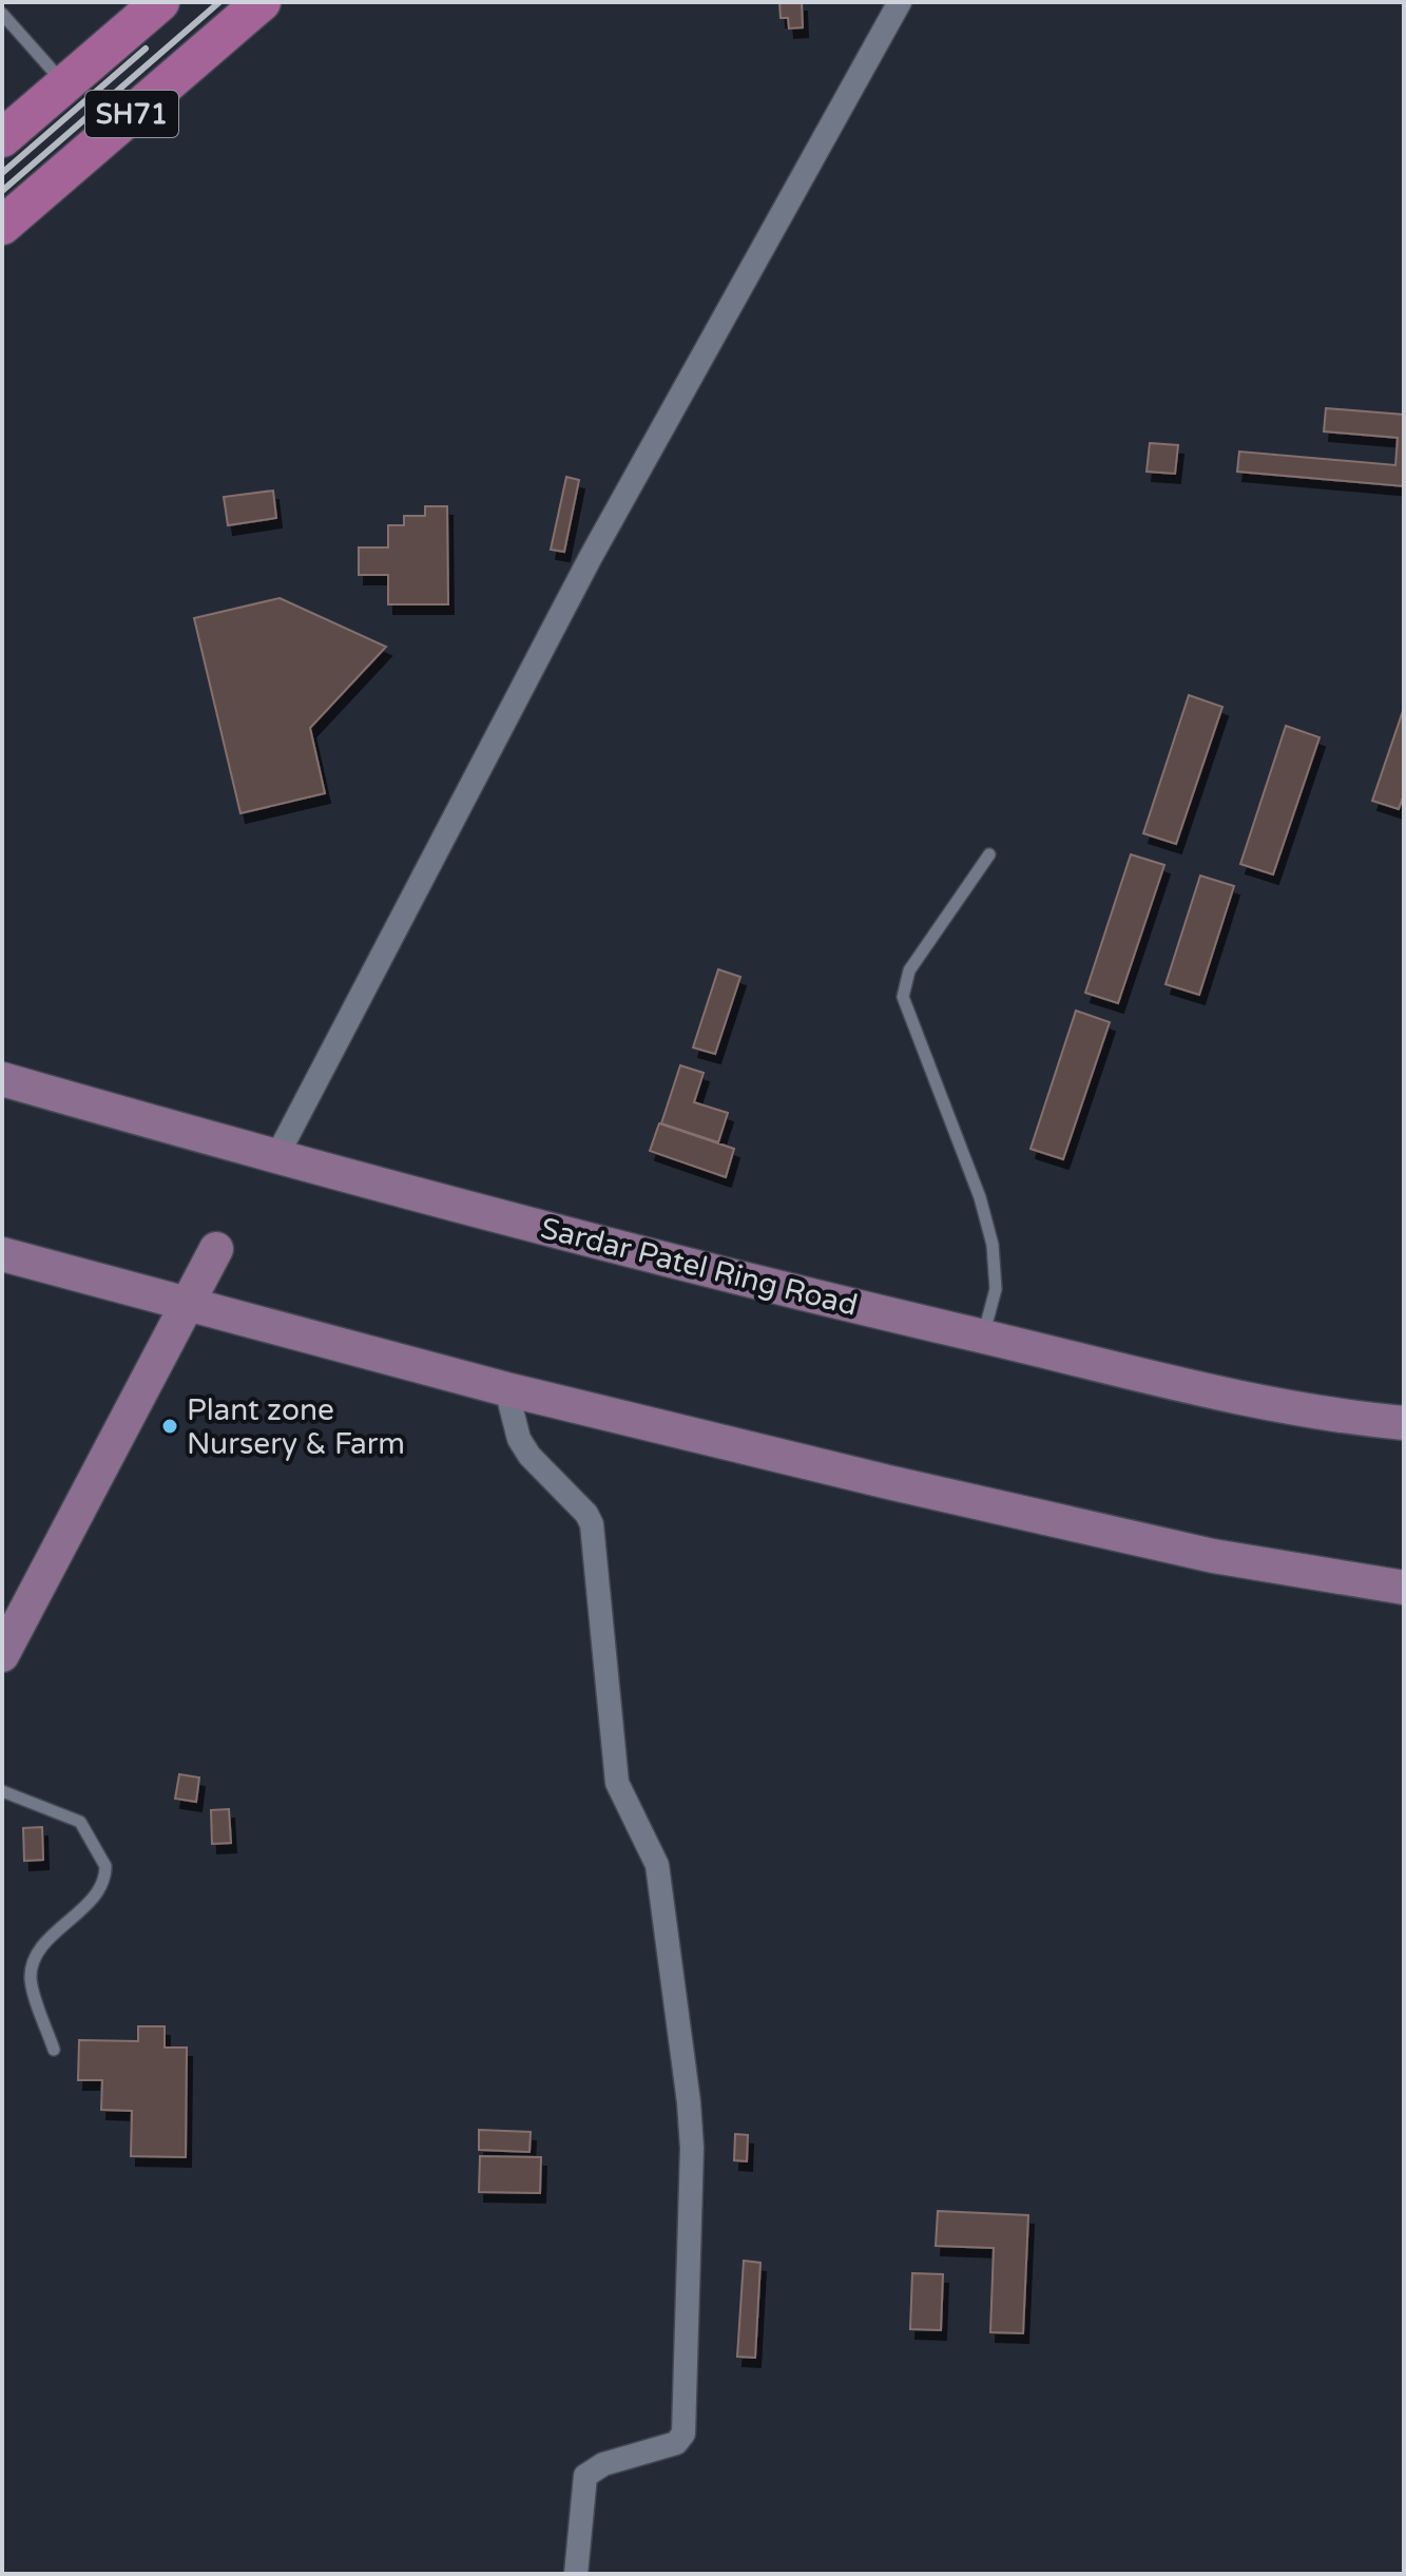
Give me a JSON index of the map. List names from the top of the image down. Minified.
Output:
{"streets":{"main road":["SH71"],"street":["Sardar Patel Ring Road"]},"places":["Plant zone Nursery & Farm"]}
